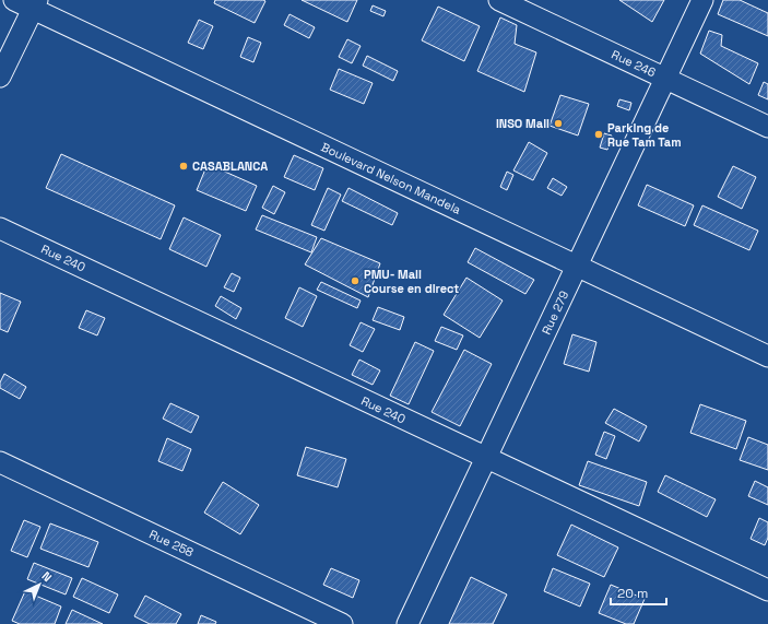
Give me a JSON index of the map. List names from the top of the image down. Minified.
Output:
{"streets":{"street":["Rue 246","Boulevard Nelson Mandela","Rue 240","Rue 279","Rue 258"]},"crossings":[["Rue 246","Rue 279"],["Boulevard Nelson Mandela","Rue 279"],["Rue 240","Rue 279"]],"places":["INSO Mali","Parking de Rue Tam Tam","CASABLANCA","PMU- Mali Course en direct"],"scale_bar":"20 m","north":"top right"}
